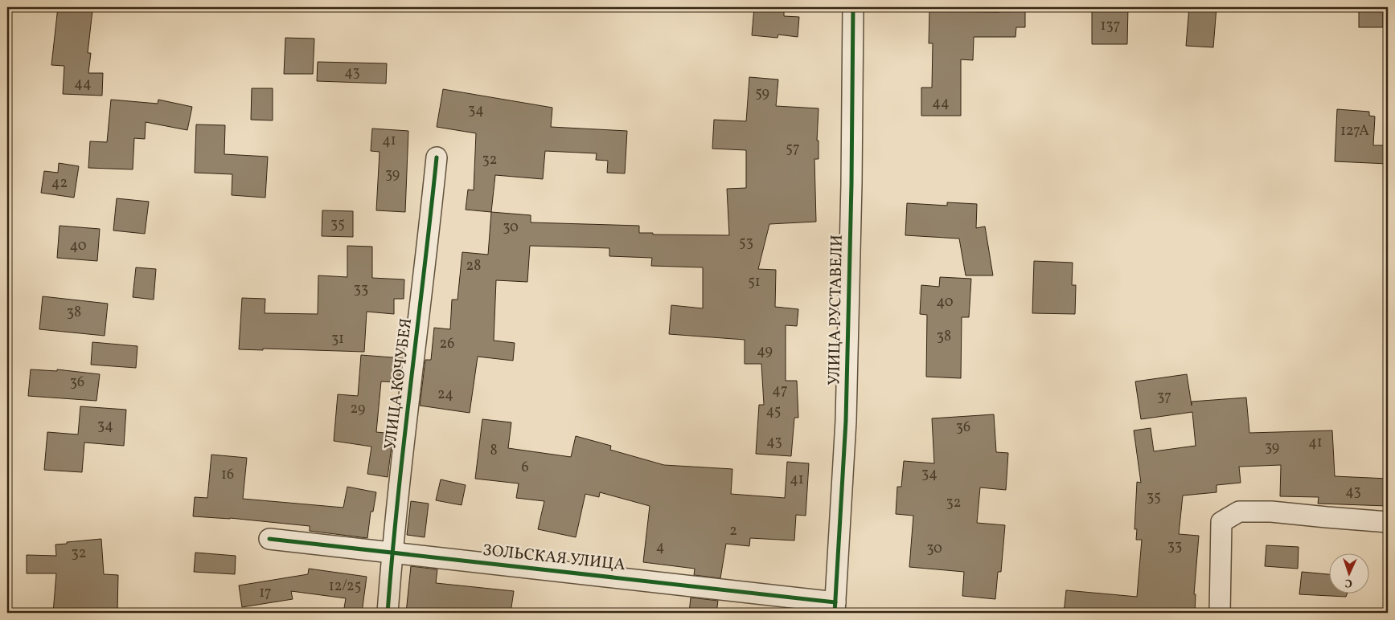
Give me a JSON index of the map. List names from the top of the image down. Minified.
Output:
{"streets":{"street":["УЛИЦА РУСТАВЕЛИ","УЛИЦА КОЧУБЕЯ","ЗОЛЬСКАЯ УЛИЦА"]},"crossings":[["УЛИЦА РУСТАВЕЛИ","ЗОЛЬСКАЯ УЛИЦА"],["УЛИЦА КОЧУБЕЯ","ЗОЛЬСКАЯ УЛИЦА"]],"house_numbers":["137","43","44","59","44","34","127А","41","57","32","39","42","35","30","53","40","28","51","33","40","38","38","31","26","49","36","47","24","37","29","45","34","36","43","41","39","8","6","34","16","41","43","35","32","2","33","4","30","32","12/25","17"],"north":"bottom"}
